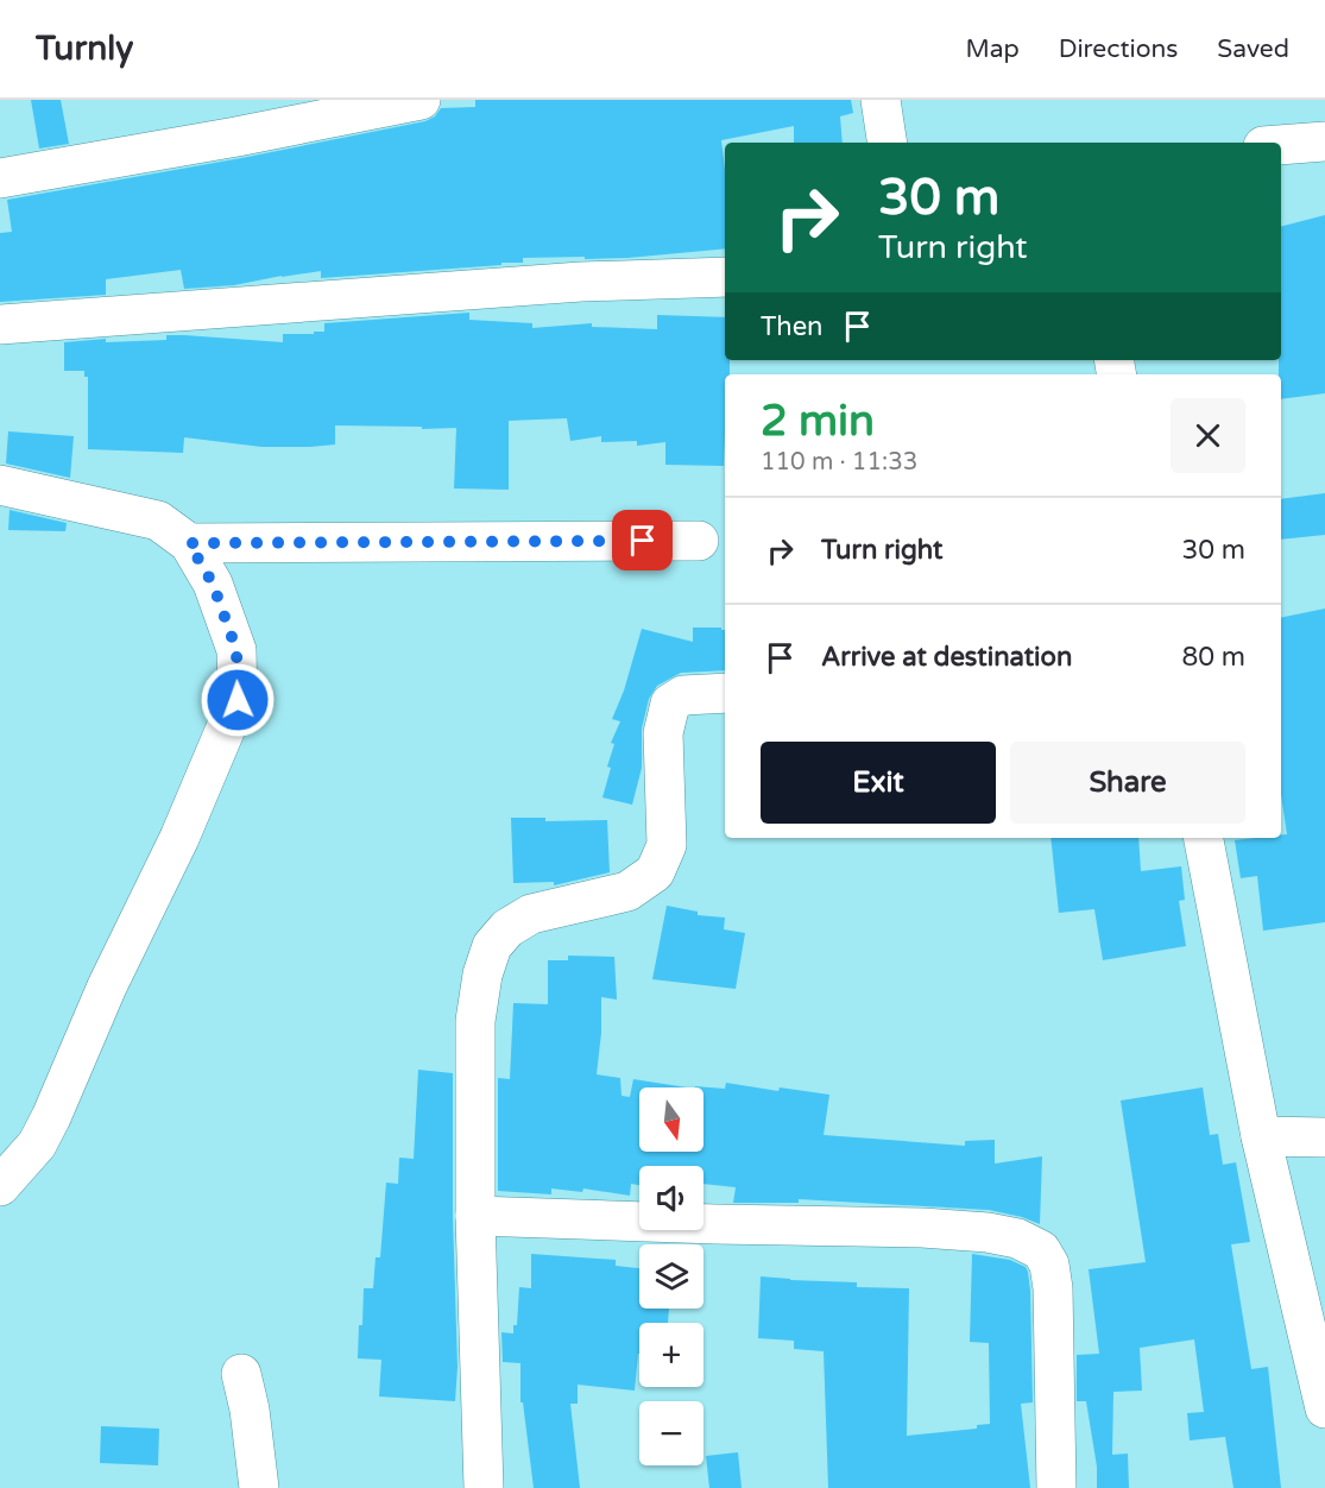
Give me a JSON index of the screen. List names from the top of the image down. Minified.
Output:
{"north":"bottom","page":{"header":"Turnly","nav":["Map","Directions","Saved"],"turn":["30 m","Turn right"],"then":"Then","heading":["2 min","110 m · 11:33"],"list":[{"name":"Turn right","value":"30 m"},{"name":"Arrive at destination","value":"80 m"}],"buttons":["Exit","Share"],"map_buttons":["+","−"]}}
